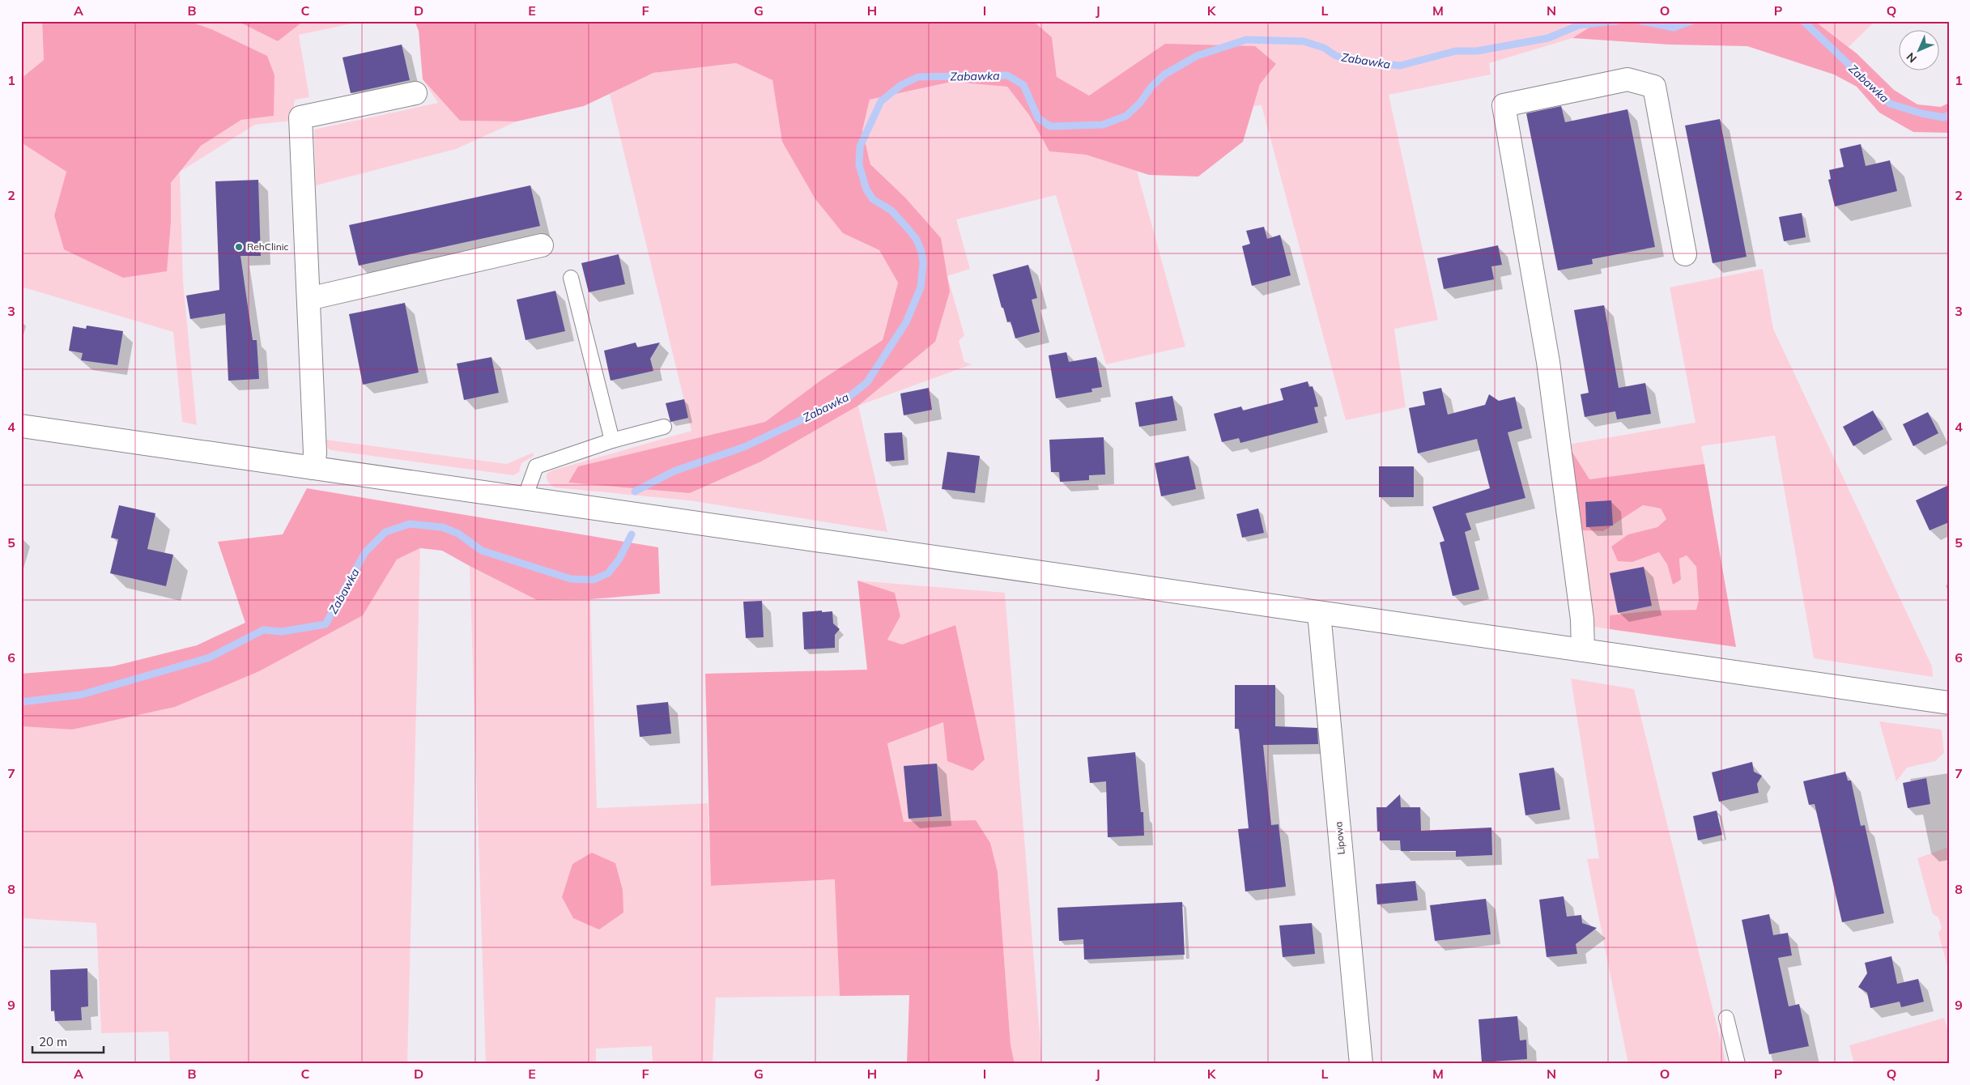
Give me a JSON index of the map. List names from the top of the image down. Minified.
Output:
{"streets":{"street":["Lipowa"]},"water":["Zabawka"],"places":["RehClinic"],"scale_bar":"20 m","north":"bottom left","grid":{"columns":["A","B","C","D","E","F","G","H","I","J","K","L","M","N","O","P","Q"],"rows":["1","2","3","4","5","6","7","8","9"]}}
